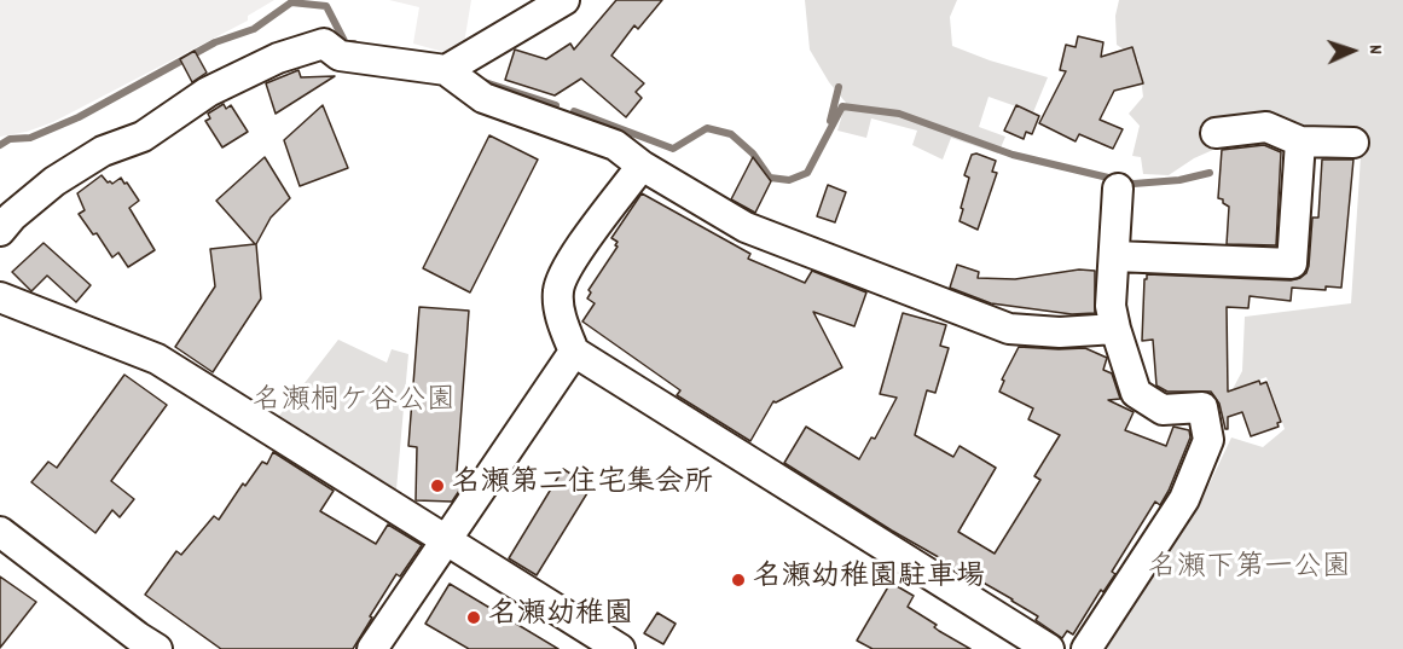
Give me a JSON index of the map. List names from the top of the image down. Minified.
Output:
{"parks":["名瀬桐ケ谷公園","名瀬下第一公園"],"places":["名瀬第二住宅集会所","名瀬幼稚園駐車場","名瀬幼稚園"],"north":"right"}
